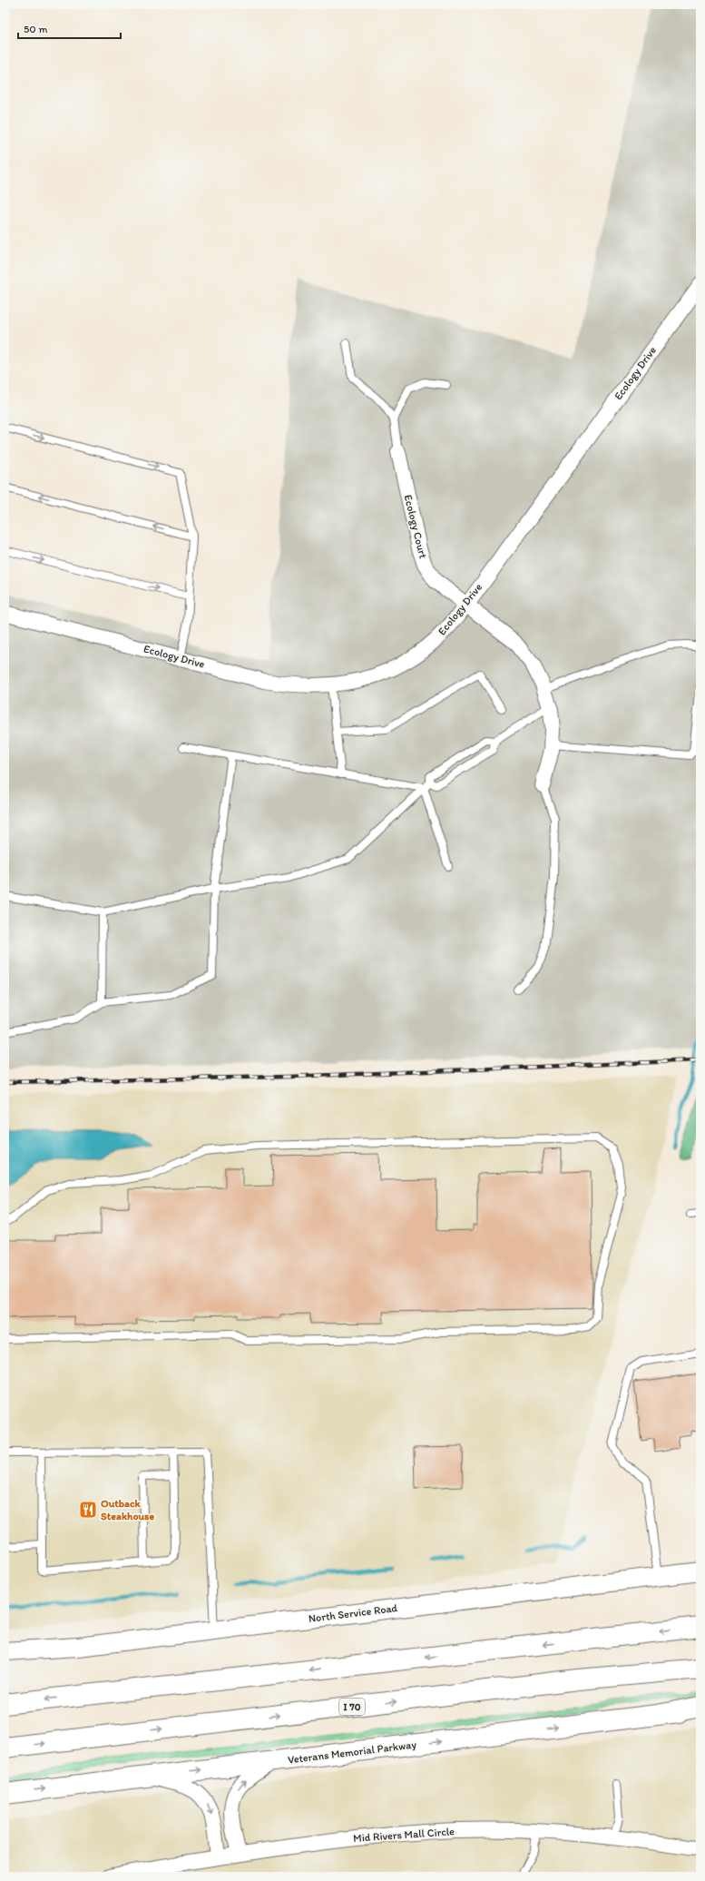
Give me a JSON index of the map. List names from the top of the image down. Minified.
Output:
{"streets":{"main road":["I 70","Veterans Memorial Parkway"],"street":["Ecology Drive","Ecology Court","North Service Road","Mid Rivers Mall Circle"]},"crossings":[["Ecology Drive","Ecology Court"]],"places":{"restaurant":["Outback Steakhouse"]},"scale_bar":"50 m"}
